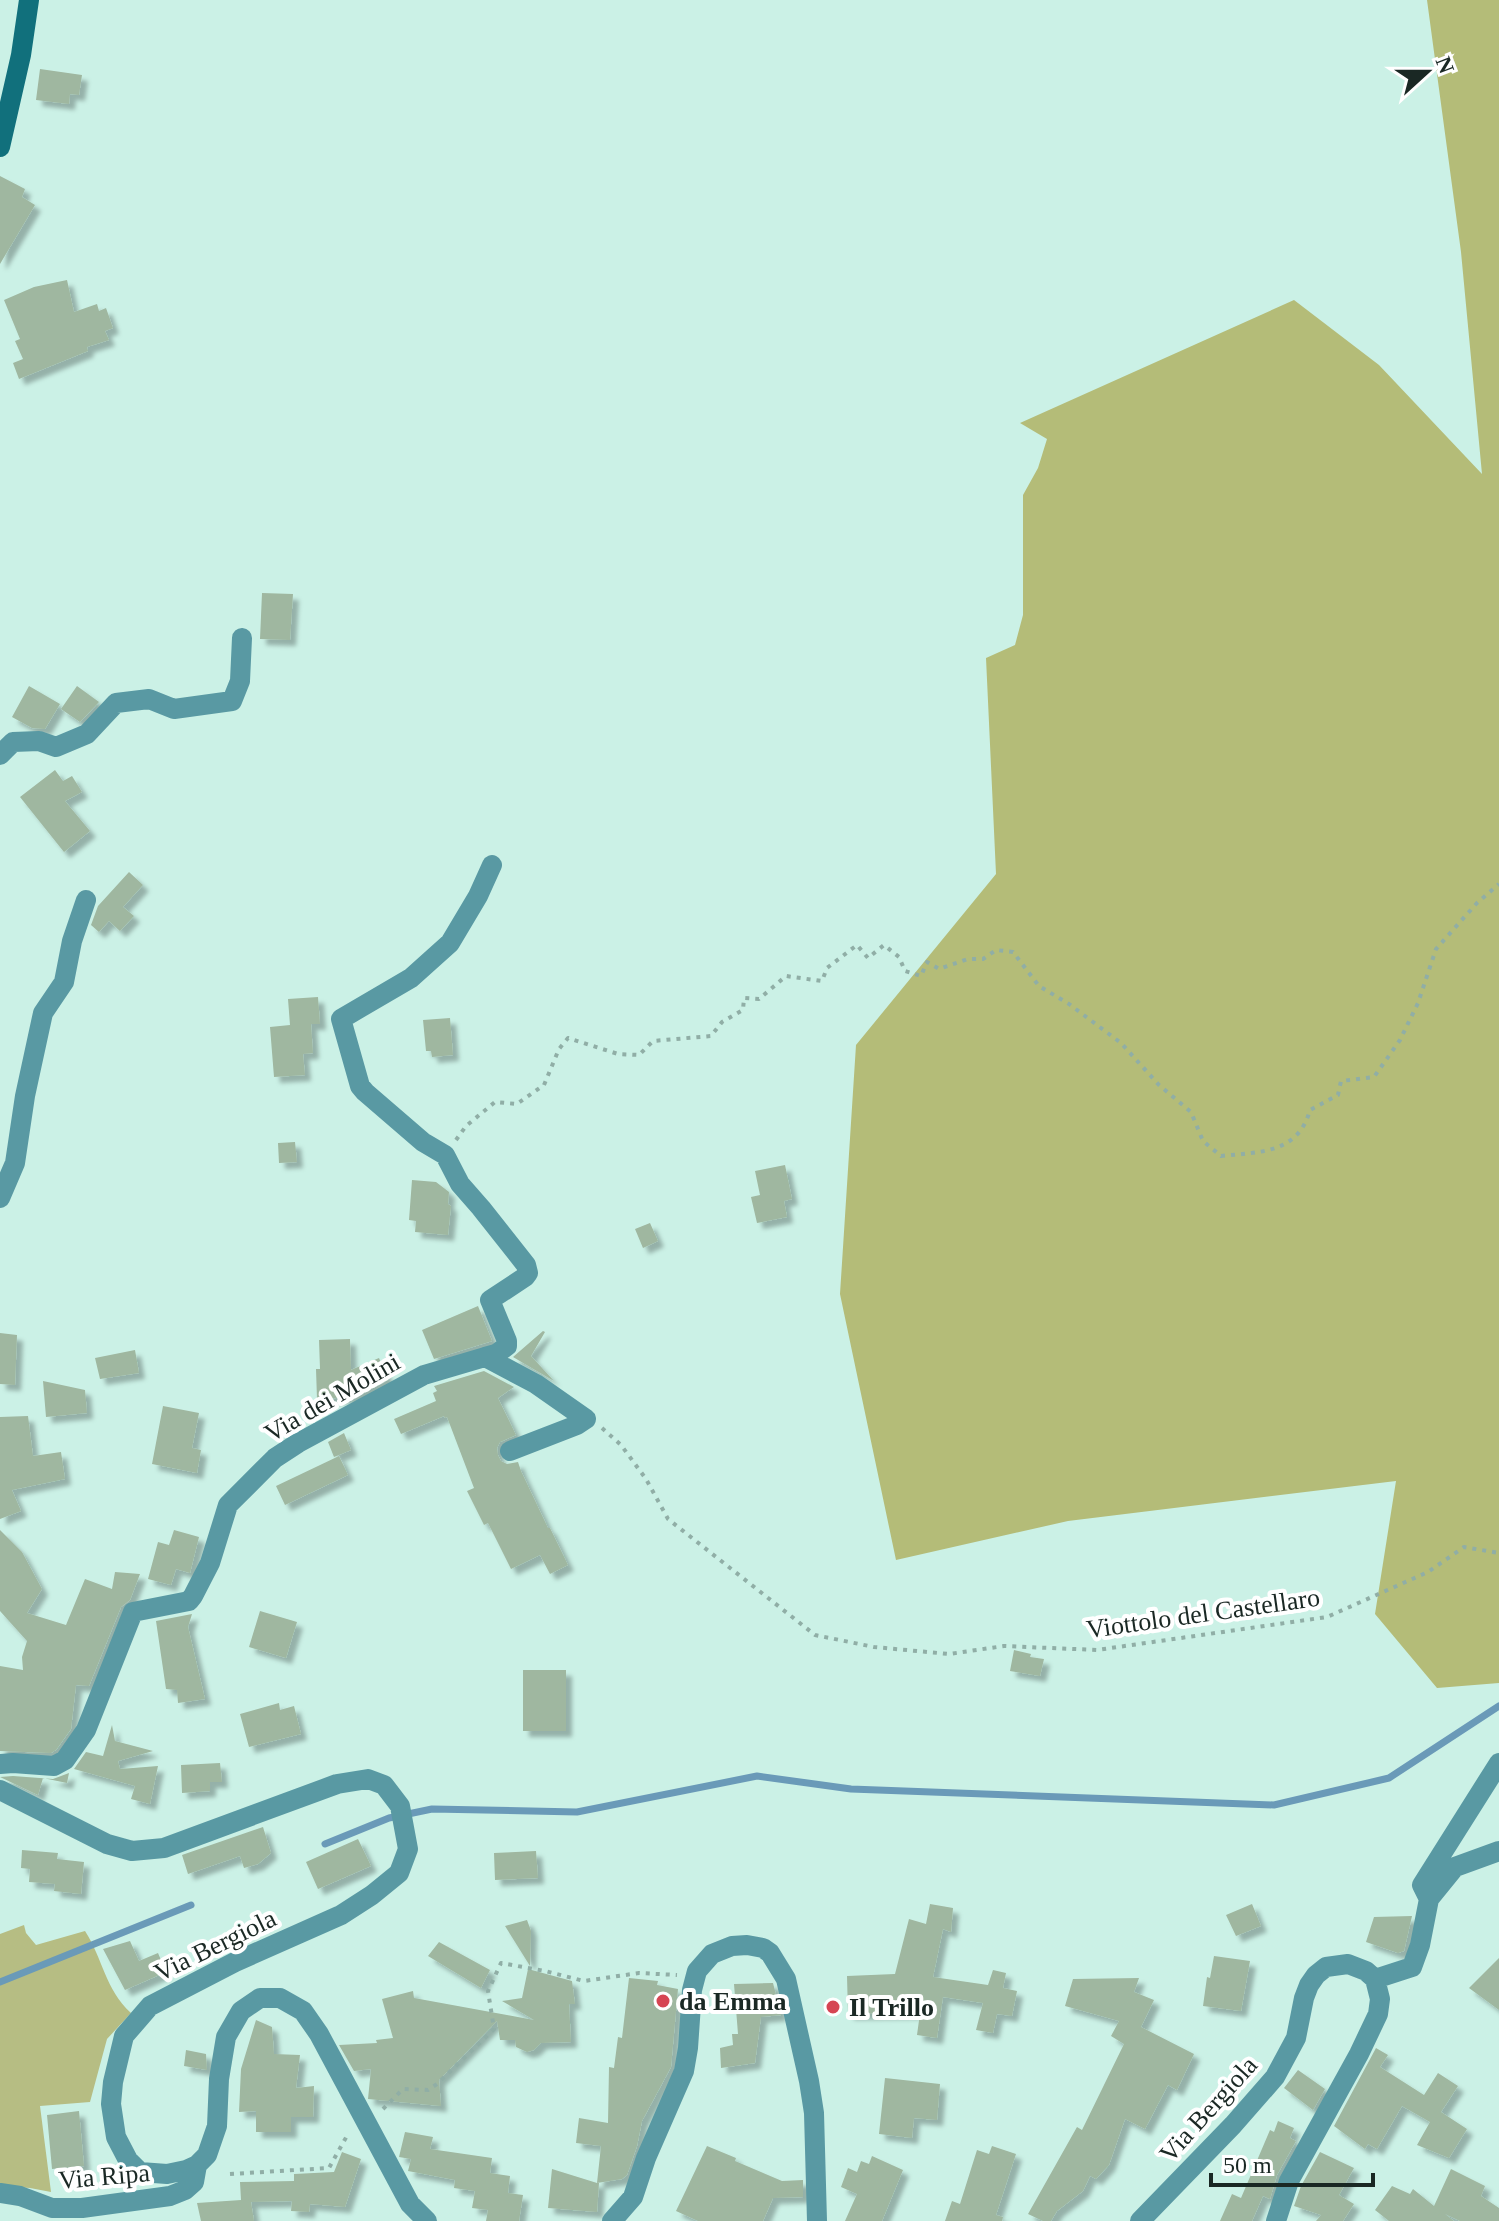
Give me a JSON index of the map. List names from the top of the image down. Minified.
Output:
{"streets":{"street":["Via dei Molini","Via Bergiola","Via Ripa"],"path":["Viottolo del Castellaro"]},"crossings":[["Via Bergiola","Via Ripa"]],"places":["da Emma","Il Trillo"],"scale_bar":"50 m","north":"right"}
